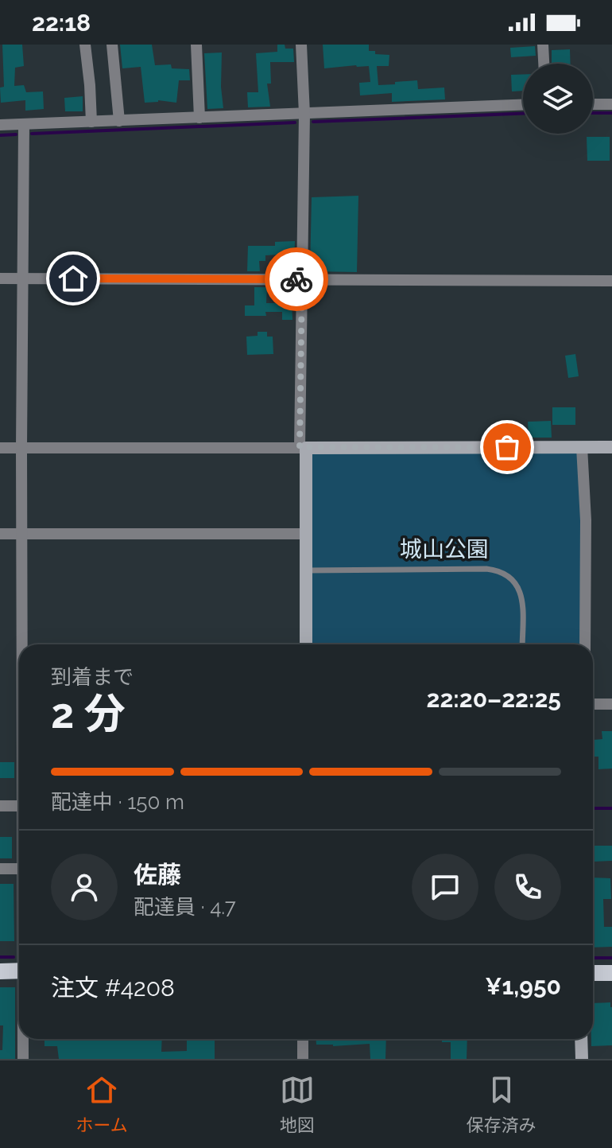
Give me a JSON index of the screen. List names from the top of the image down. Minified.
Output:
{"parks":["城山公園"],"page":{"status":"22:18","heading":["2 分","到着まで","22:20–22:25"],"panel":["佐藤","配達員 · 4.7","注文 #4208","¥1,950"],"bar":"配達中 · 150 m","tabs":["ホーム","地図","保存済み"]}}
